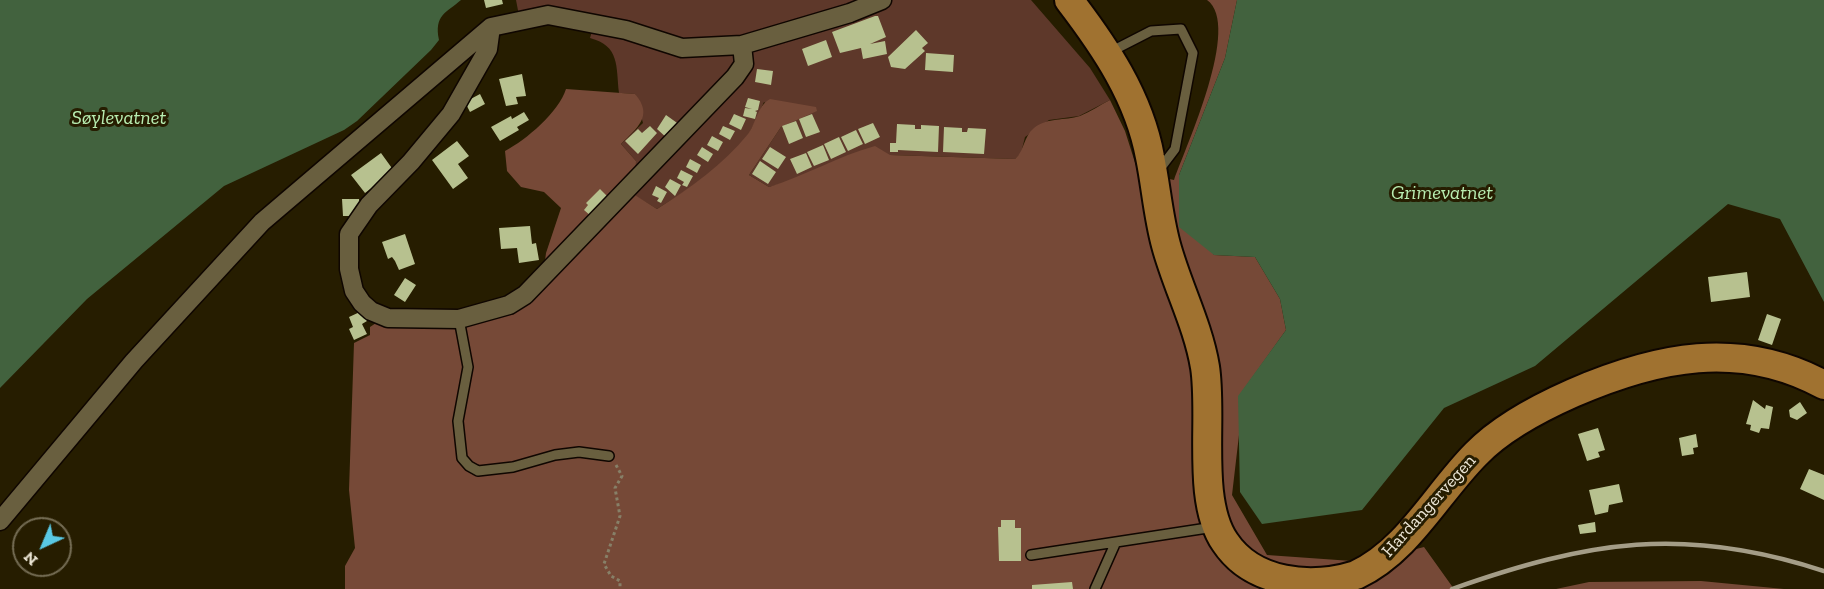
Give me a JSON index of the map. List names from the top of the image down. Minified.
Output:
{"streets":{"main road":["Hardangervegen"]},"water":["Søylevatnet","Grimevatnet"],"north":"bottom left"}
